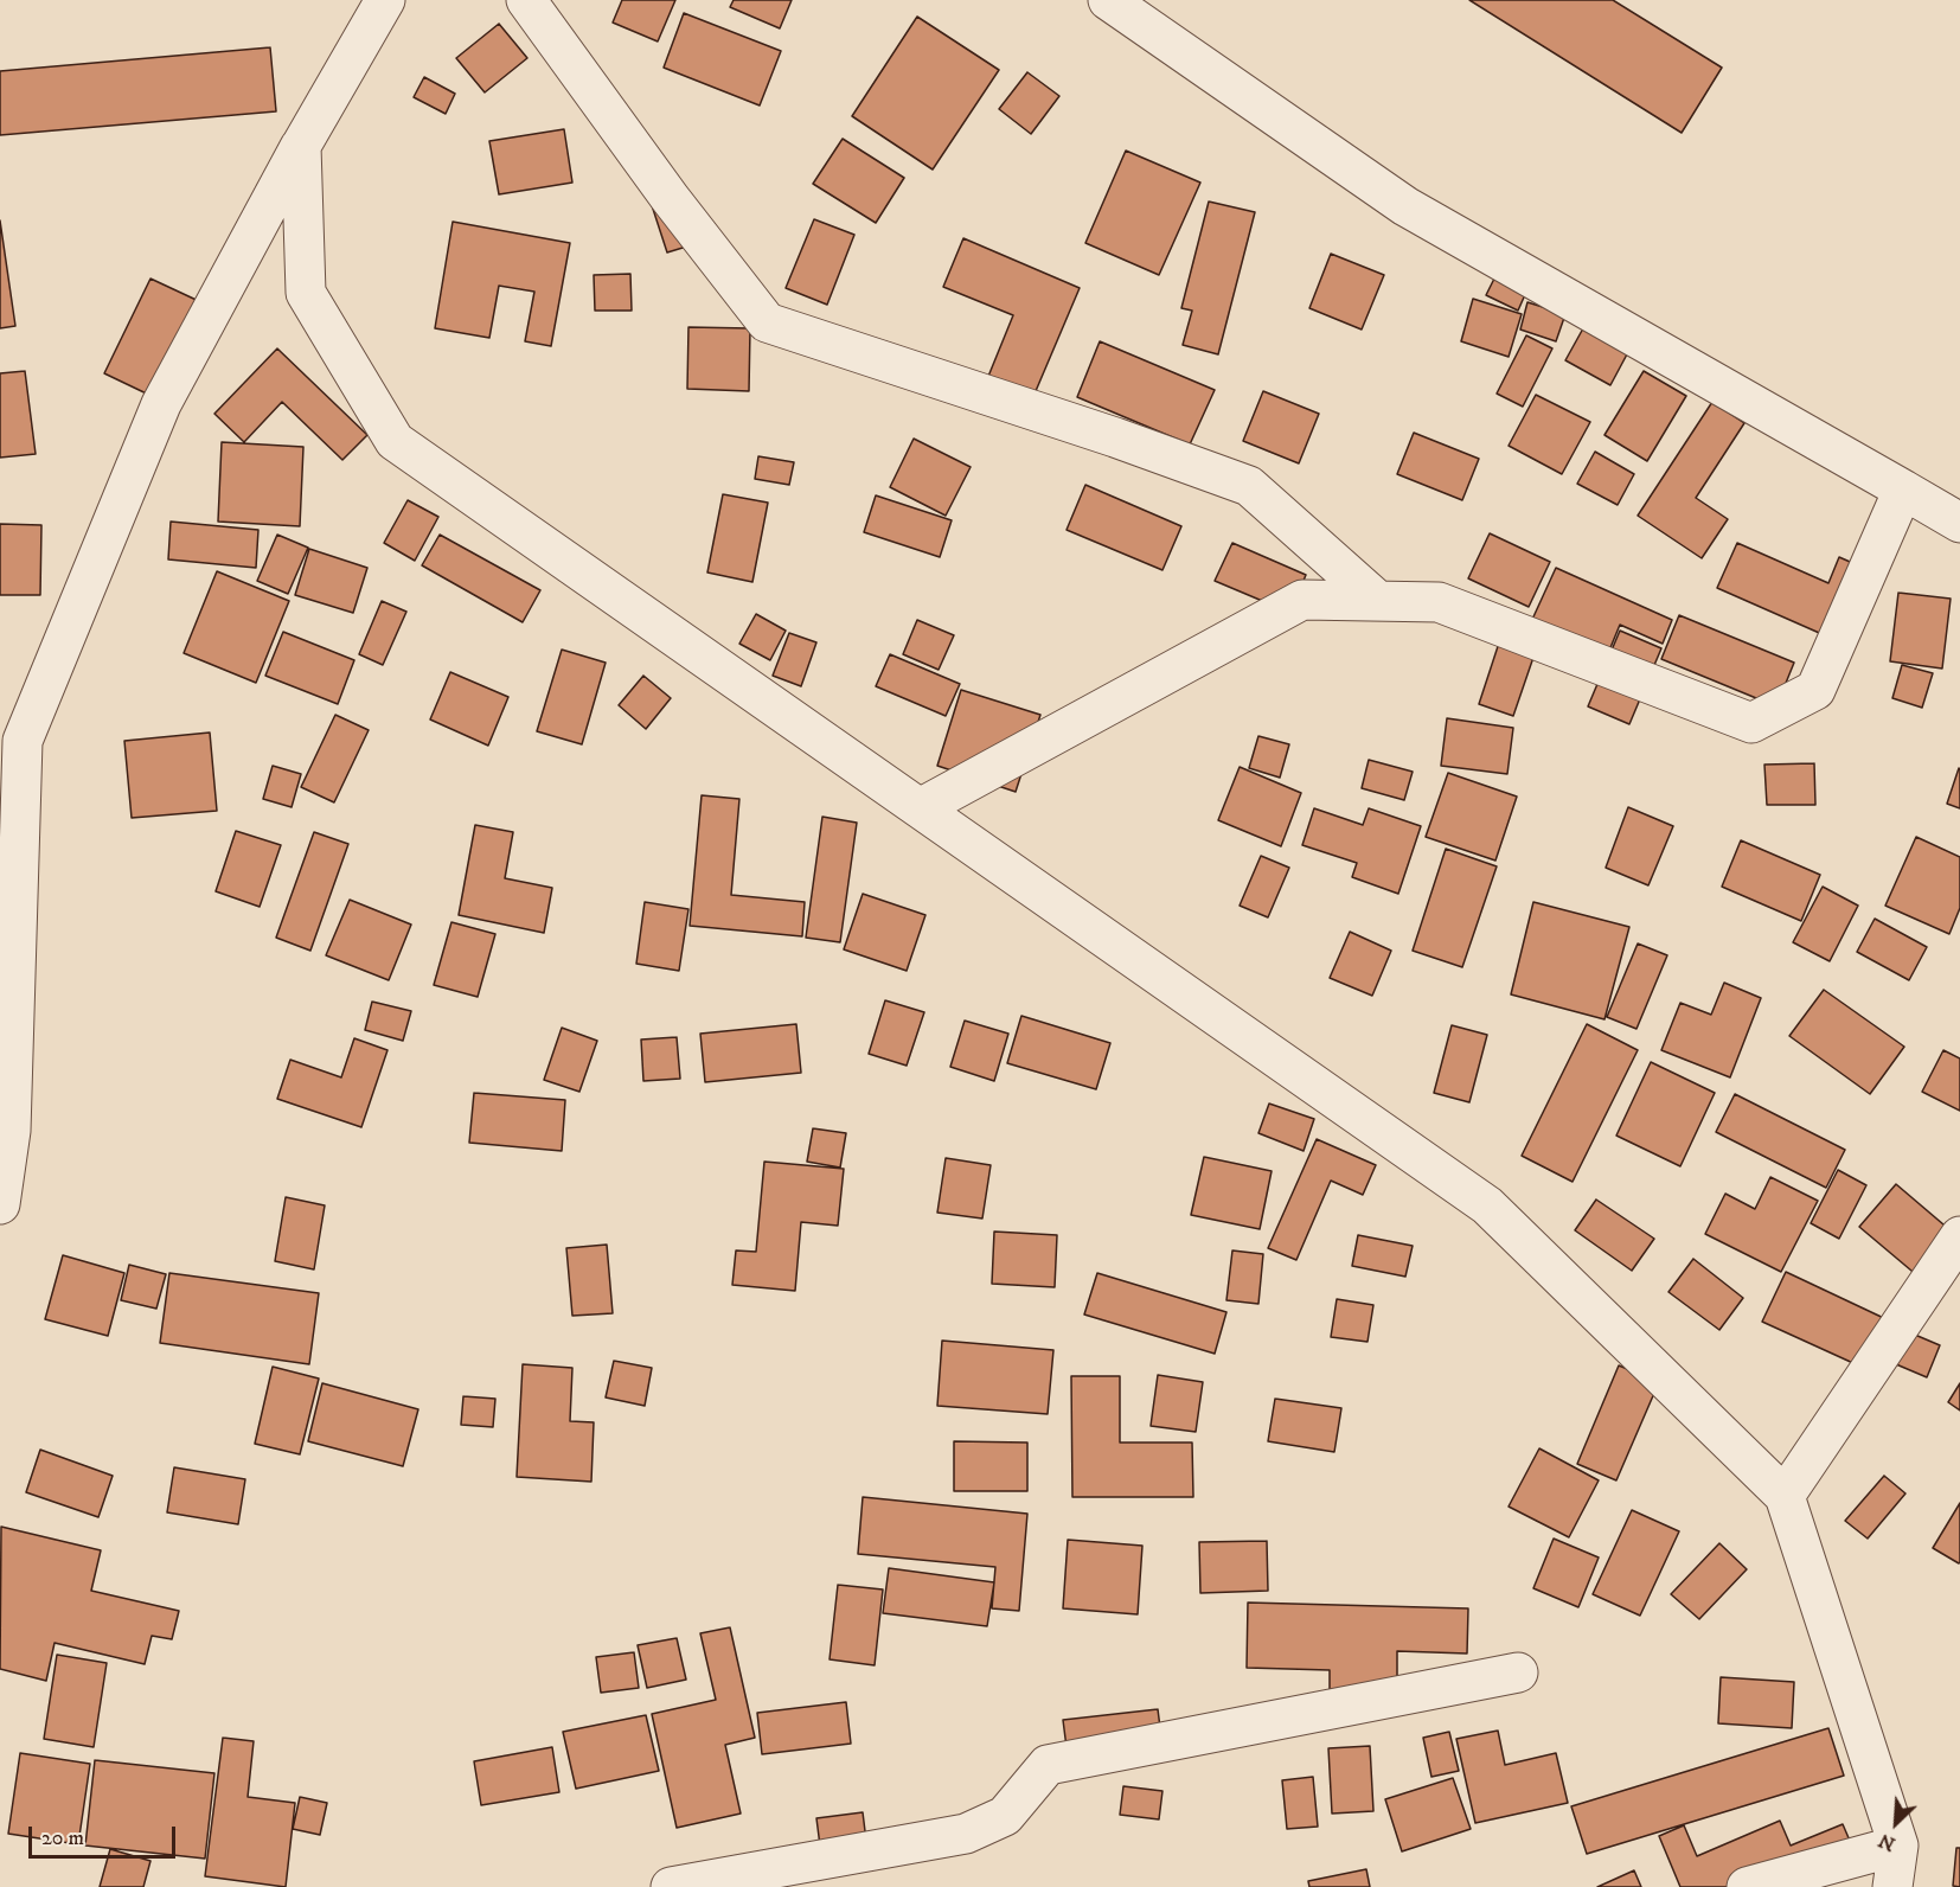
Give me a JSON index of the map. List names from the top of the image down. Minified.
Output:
{"scale_bar":"20 m","north":"bottom left"}
